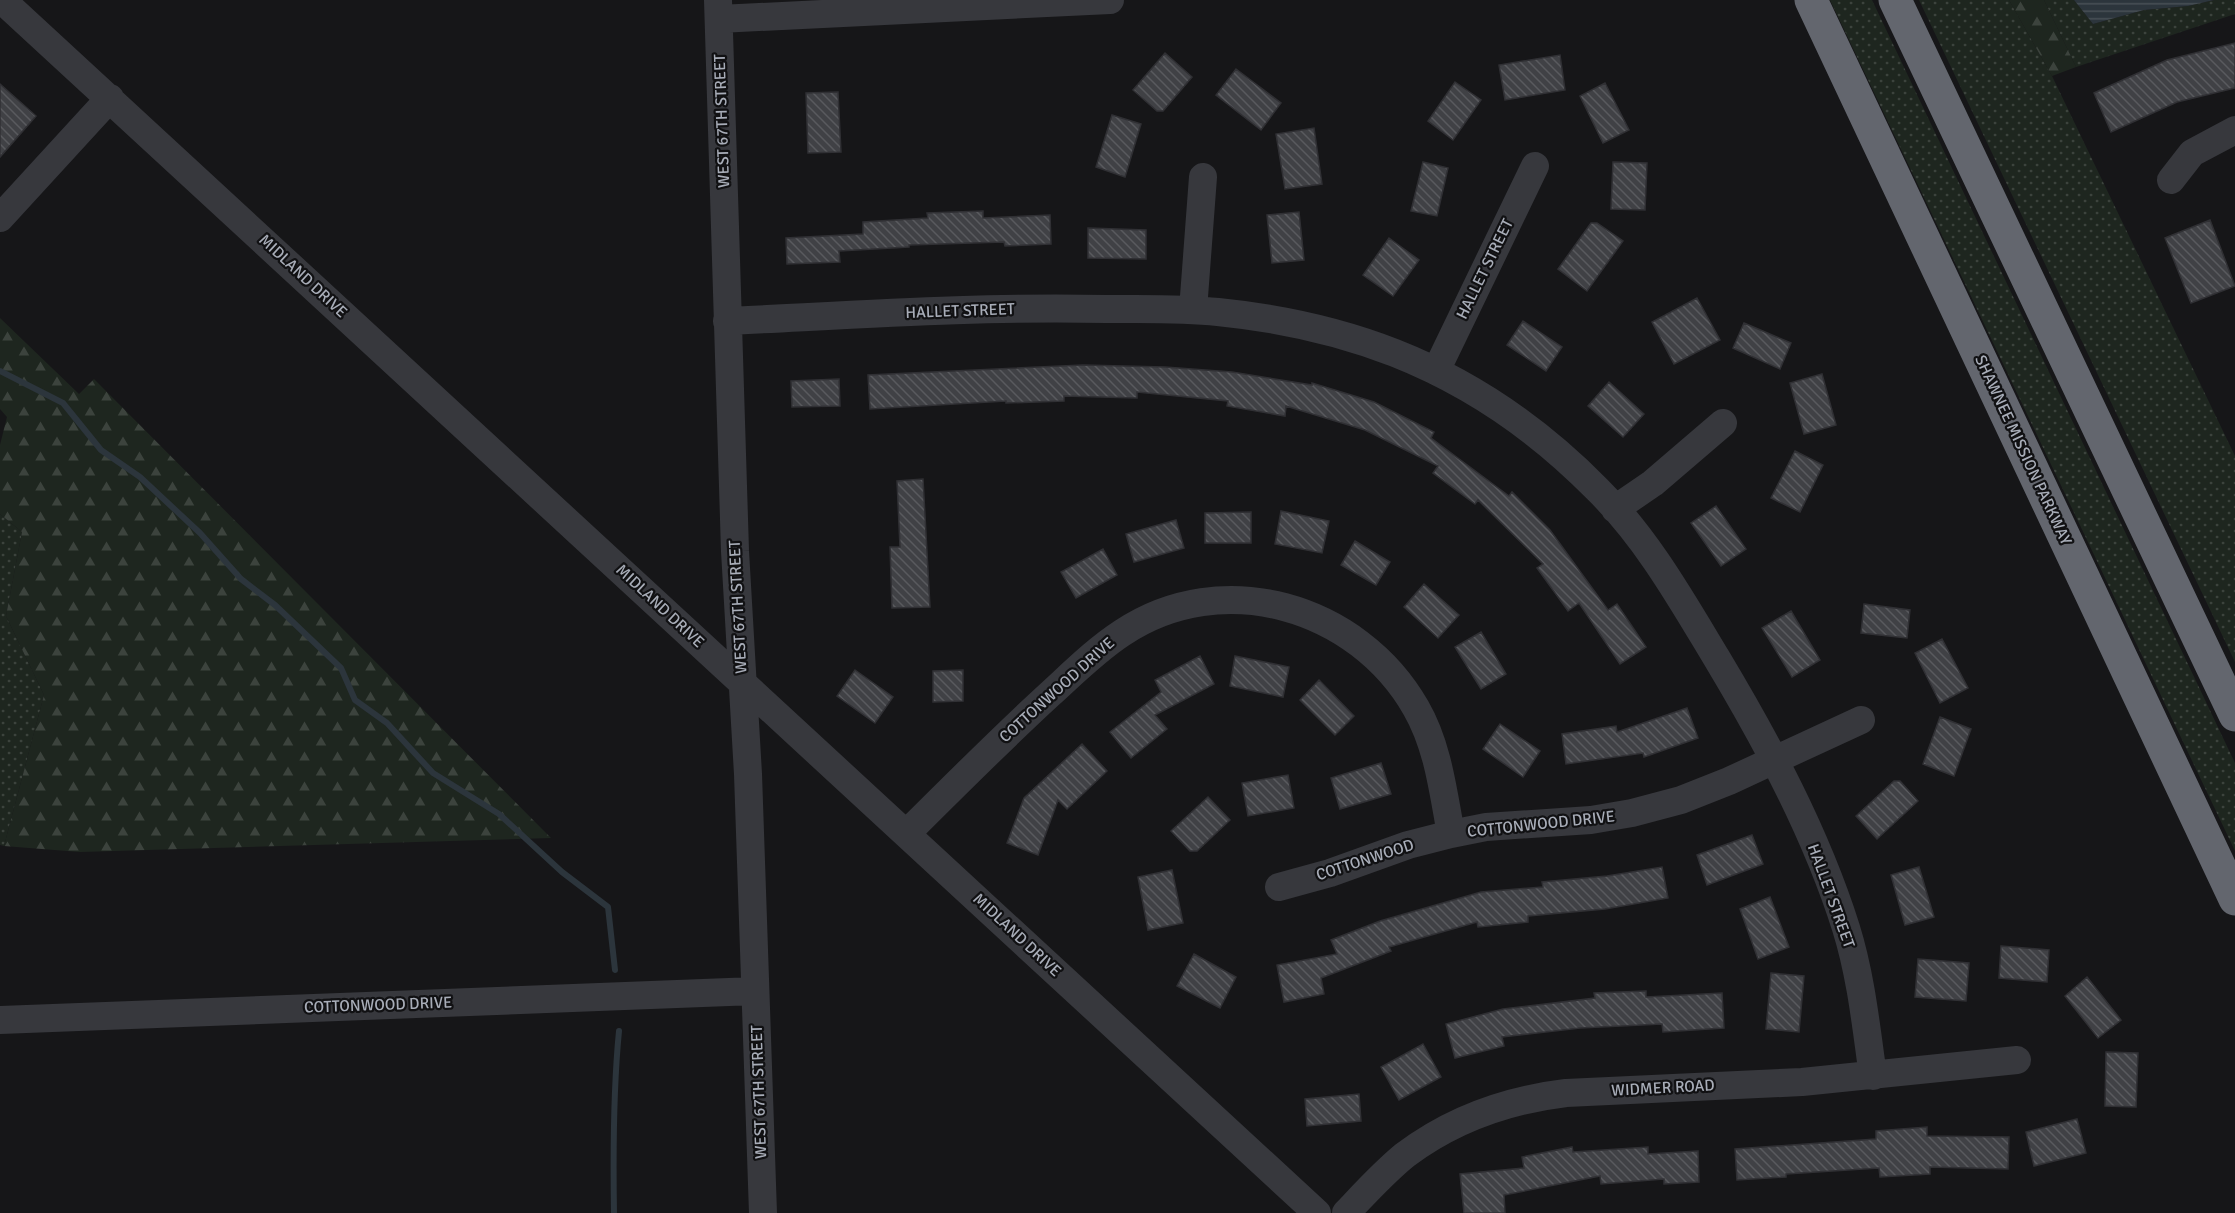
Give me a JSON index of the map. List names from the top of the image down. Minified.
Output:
{"streets":{"highway":["SHAWNEE MISSION PARKWAY"],"street":["WEST 67TH STREET","HALLET STREET","MIDLAND DRIVE","COTTONWOOD DRIVE","COTTONWOOD","WIDMER ROAD"]},"crossings":[["WEST 67TH STREET","HALLET STREET"],["WEST 67TH STREET","MIDLAND DRIVE"],["WEST 67TH STREET","COTTONWOOD DRIVE"],["HALLET STREET","COTTONWOOD DRIVE"],["HALLET STREET","WIDMER ROAD"],["MIDLAND DRIVE","COTTONWOOD DRIVE"],["COTTONWOOD DRIVE","COTTONWOOD"]]}
